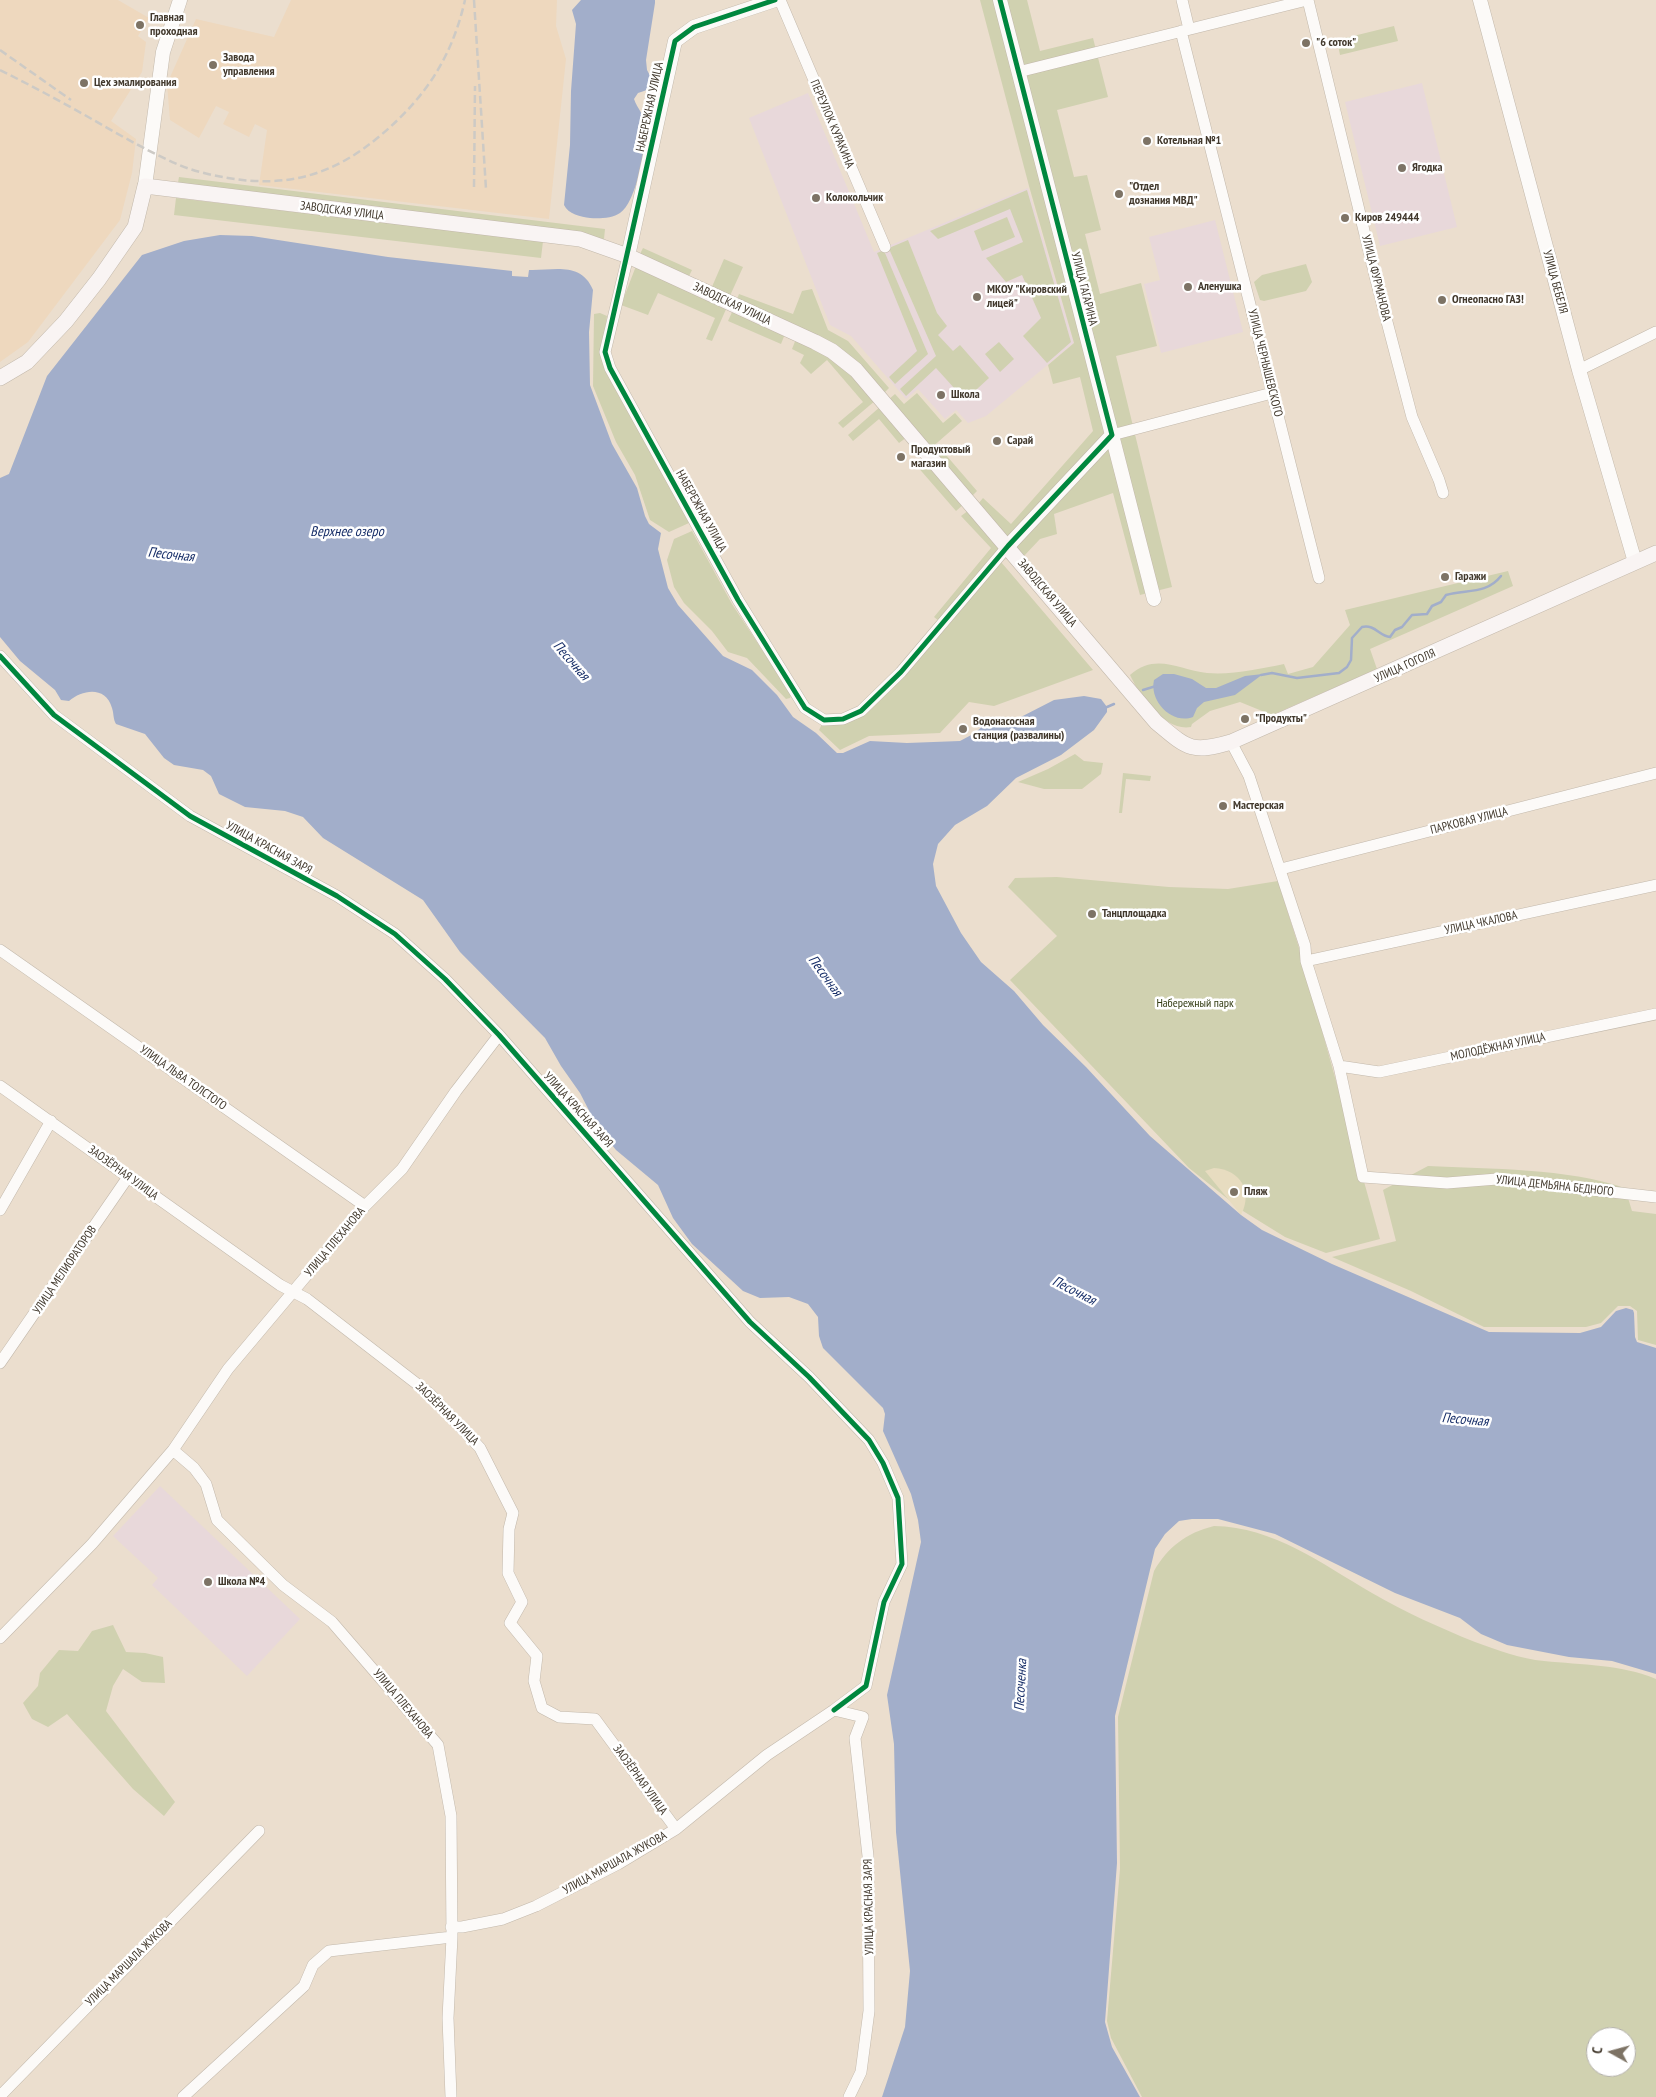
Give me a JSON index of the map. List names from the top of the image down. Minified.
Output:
{"streets":{"main road":["ЗАВОДСКАЯ УЛИЦА","УЛИЦА ГОГОЛЯ"],"street":["НАБЕРЕЖНАЯ УЛИЦА","ПЕРЕУЛОК КУРАКИНА","УЛИЦА ФУРМАНОВА","УЛИЦА БЕБЕЛЯ","УЛИЦА ГАГАРИНА","УЛИЦА ЧЕРНЫШЕВСКОГО","ПАРКОВАЯ УЛИЦА","УЛИЦА КРАСНАЯ ЗАРЯ","УЛИЦА ЧКАЛОВА","МОЛОДЁЖНАЯ УЛИЦА","УЛИЦА ЛЬВА ТОЛСТОГО","ЗАОЗЁРНАЯ УЛИЦА","УЛИЦА ДЕМЬЯНА БЕДНОГО","УЛИЦА ПЛЕХАНОВА","УЛИЦА МЕЛИОРАТОРОВ","УЛИЦА МАРШАЛА ЖУКОВА"]},"crossings":[["НАБЕРЕЖНАЯ УЛИЦА","ЗАВОДСКАЯ УЛИЦА"],["ЗАВОДСКАЯ УЛИЦА","УЛИЦА ГОГОЛЯ"],["УЛИЦА БЕБЕЛЯ","УЛИЦА ГОГОЛЯ"],["УЛИЦА КРАСНАЯ ЗАРЯ","УЛИЦА ПЛЕХАНОВА"],["УЛИЦА КРАСНАЯ ЗАРЯ","УЛИЦА МАРШАЛА ЖУКОВА"],["МОЛОДЁЖНАЯ УЛИЦА","УЛИЦА ДЕМЬЯНА БЕДНОГО"],["УЛИЦА ЛЬВА ТОЛСТОГО","УЛИЦА ПЛЕХАНОВА"],["ЗАОЗЁРНАЯ УЛИЦА","УЛИЦА ПЛЕХАНОВА"],["ЗАОЗЁРНАЯ УЛИЦА","УЛИЦА МЕЛИОРАТОРОВ"],["ЗАОЗЁРНАЯ УЛИЦА","УЛИЦА МАРШАЛА ЖУКОВА"],["УЛИЦА ПЛЕХАНОВА","УЛИЦА МАРШАЛА ЖУКОВА"]],"water":["Верхнее озеро","Песочная","Песоченка"],"parks":["Набережный парк"],"places":["Главная проходная","\"6 соток\"","Завода управления","Цех эмалирования","Котельная №1","Ягодка","\"Отдел дознания МВД\"","Колокольчик","Киров 249444","Аленушка","МКОУ \"Кировский лицей\"","Огнеопасно ГАЗ!","Школа","Сарай","Продуктовый магазин","Гаражи","\"Продукты\"","Водонасосная станция (развалины)","Мастерская","Танцплощадка","Пляж","Школа №4"],"north":"left"}
